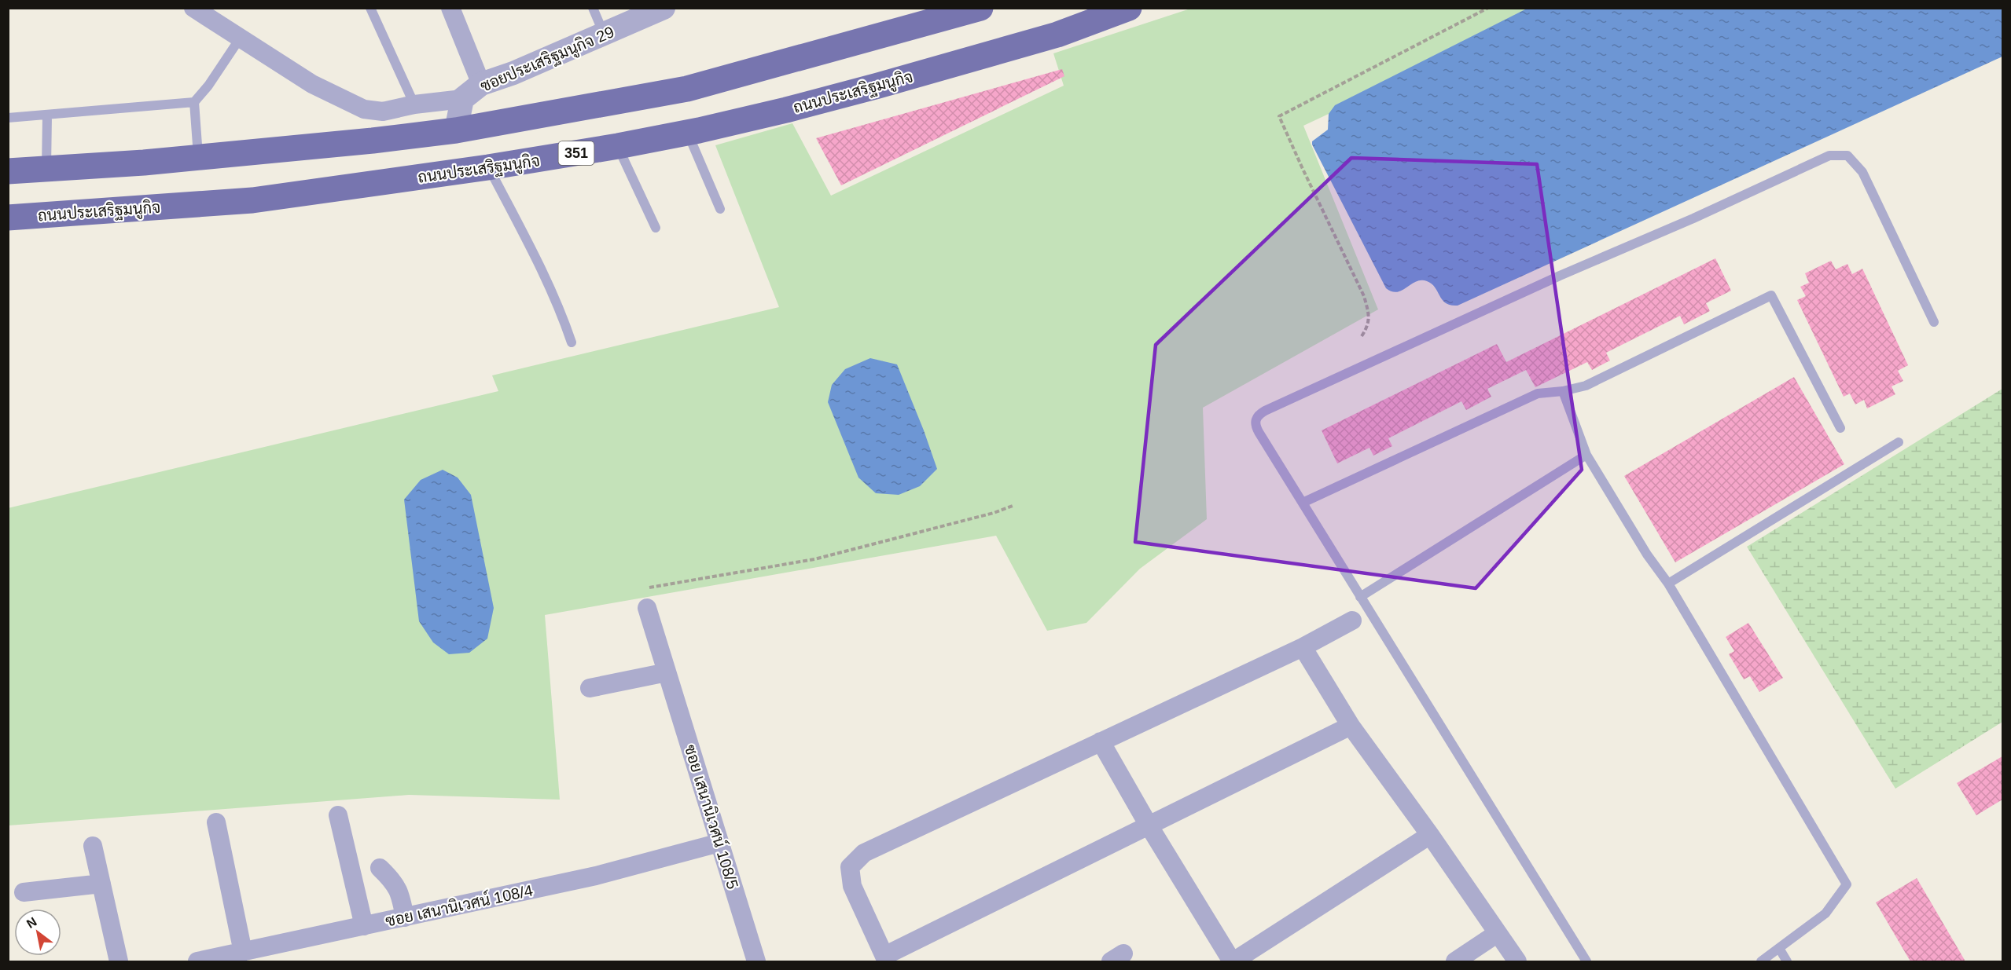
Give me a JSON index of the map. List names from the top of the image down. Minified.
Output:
{"streets":{"main road":["ถนนประเสริฐมนูกิจ","351"],"street":["ซอยประเสริฐมนูกิจ 29","ซอย เสนานิเวศน์ 108/5","ซอย เสนานิเวศน์ 108/4"]},"crossings":[["ซอย เสนานิเวศน์ 108/5","ซอย เสนานิเวศน์ 108/4"]],"north":"top left"}
